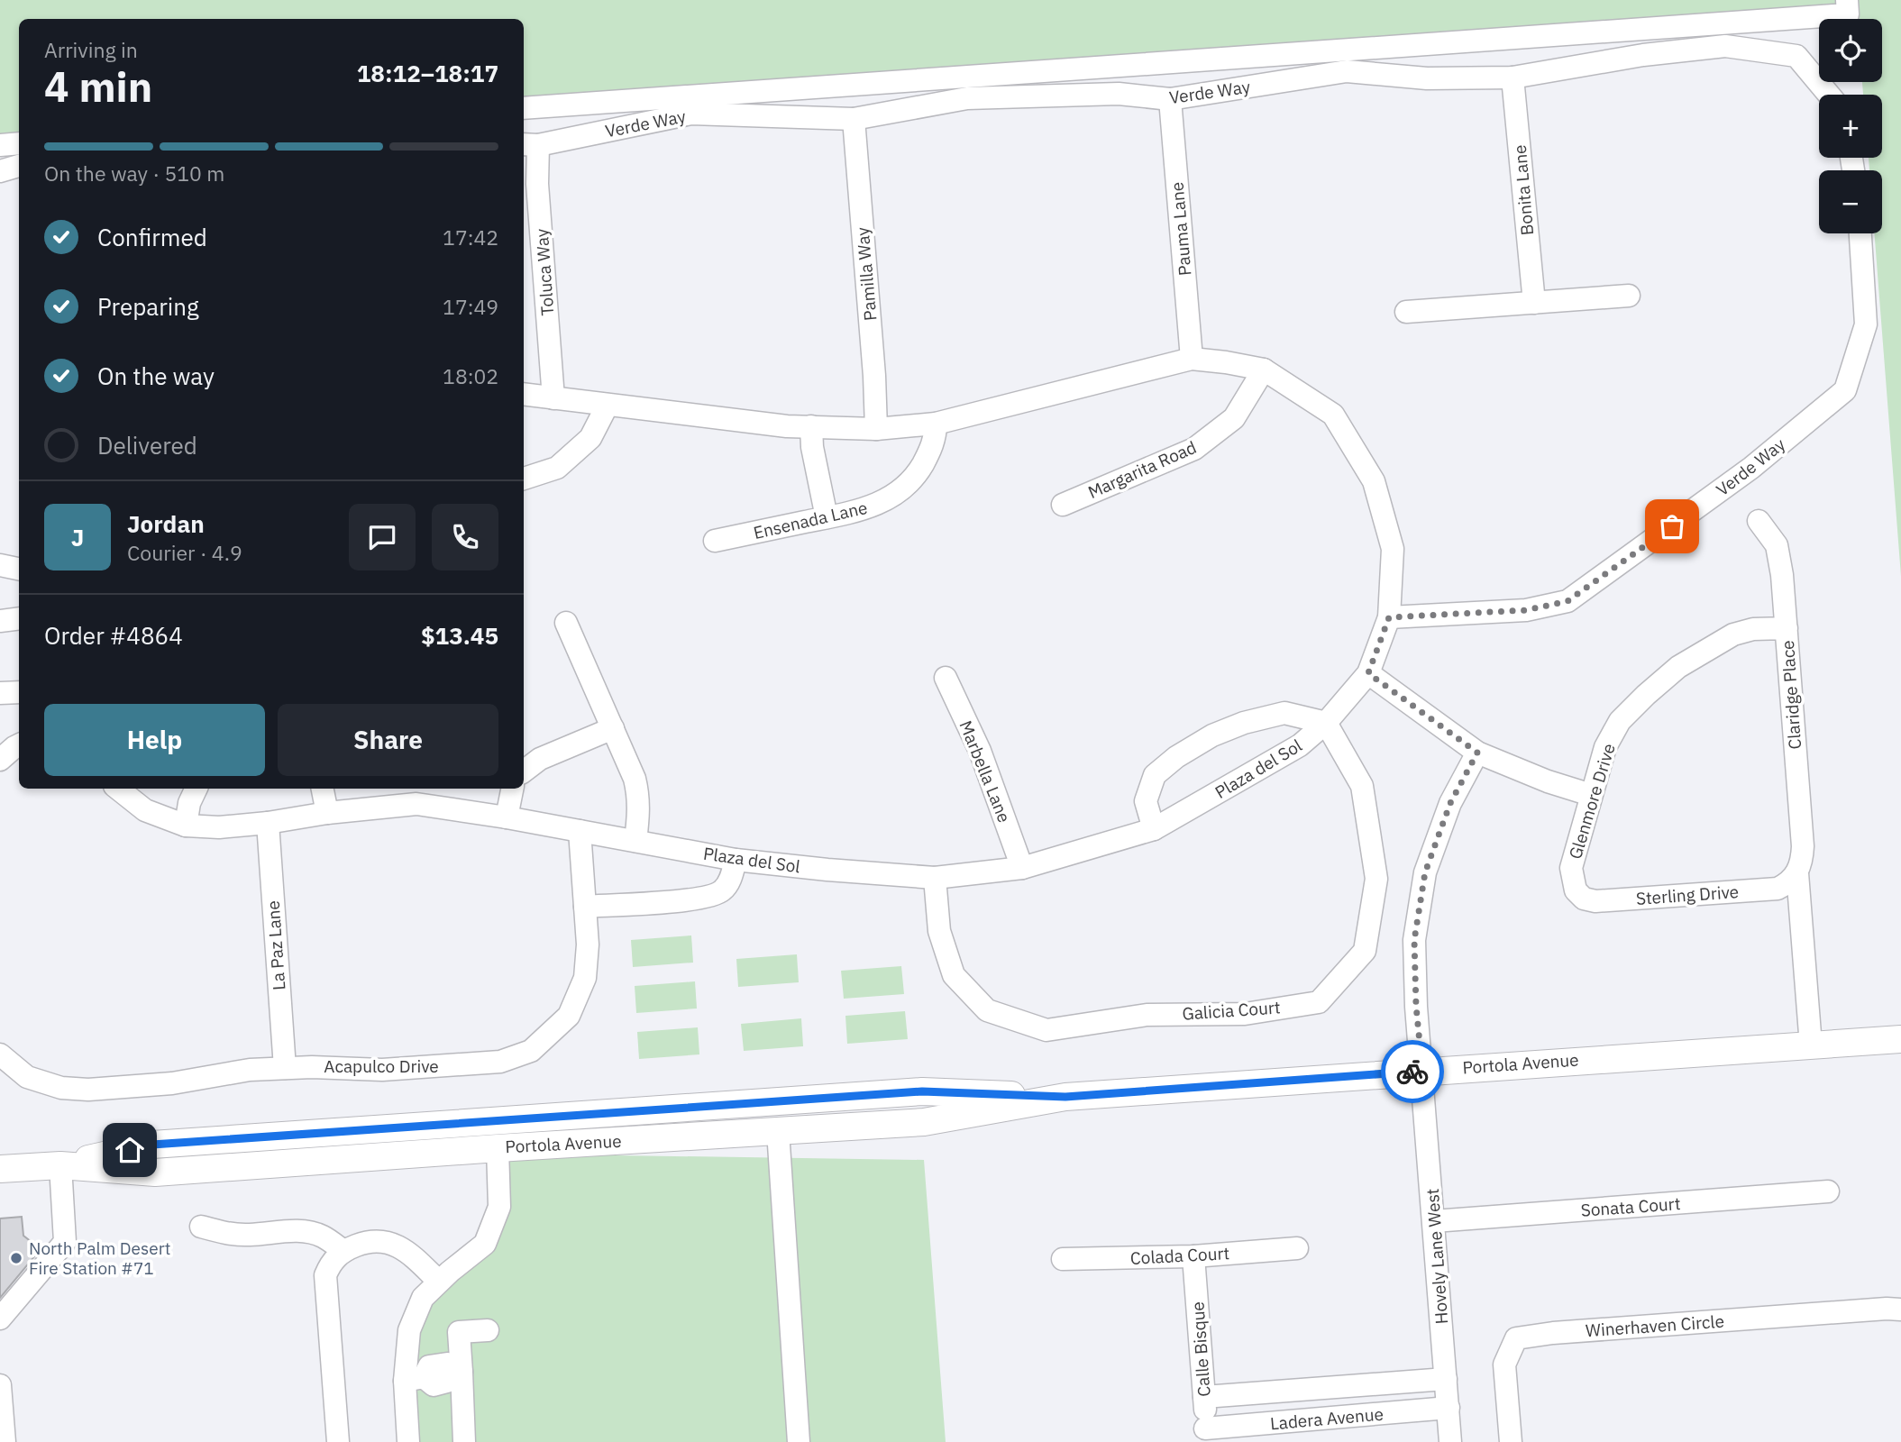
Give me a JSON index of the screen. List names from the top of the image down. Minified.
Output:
{"streets":{"main road":["Portola Avenue"],"street":["Verde Way","Bonita Lane","Pauma Lane","Toluca Way","Pamilla Way","Margarita Road","Ensenada Lane","Claridge Place","Plaza del Sol","Marbella Lane","Glenmore Drive","Sterling Drive","La Paz Lane","Galicia Court","Acapulco Drive","Sonata Court","Colada Court","Hovely Lane West","Winerhaven Circle","Calle Bisque","Ladera Avenue"]},"crossings":[["Verde Way","Bonita Lane"],["Verde Way","Pauma Lane"],["Verde Way","Toluca Way"],["Verde Way","Pamilla Way"],["Verde Way","Plaza del Sol"],["Pauma Lane","Plaza del Sol"],["Toluca Way","Plaza del Sol"],["Pamilla Way","Plaza del Sol"],["Margarita Road","Plaza del Sol"],["Ensenada Lane","Plaza del Sol"],["Claridge Place","Glenmore Drive"],["Claridge Place","Sterling Drive"],["Claridge Place","Portola Avenue"],["Plaza del Sol","Marbella Lane"],["Plaza del Sol","La Paz Lane"],["Plaza del Sol","Galicia Court"],["Plaza del Sol","Acapulco Drive"],["Glenmore Drive","Sterling Drive"],["La Paz Lane","Acapulco Drive"],["Portola Avenue","Hovely Lane West"],["Sonata Court","Hovely Lane West"],["Colada Court","Calle Bisque"],["Hovely Lane West","Ladera Avenue"],["Calle Bisque","Ladera Avenue"]],"places":["North Palm Desert Fire Station #71"],"page":{"map_buttons":["+","−"],"heading":["4 min","Arriving in","18:12–18:17"],"panel":["Jordan","Courier · 4.9","Order #4864","$13.45"],"bar":"On the way · 510 m","list":[["Confirmed","17:42"],["Preparing","17:49"],["On the way","18:02"],"Delivered"],"round":"J","buttons":["Help","Share"]}}
